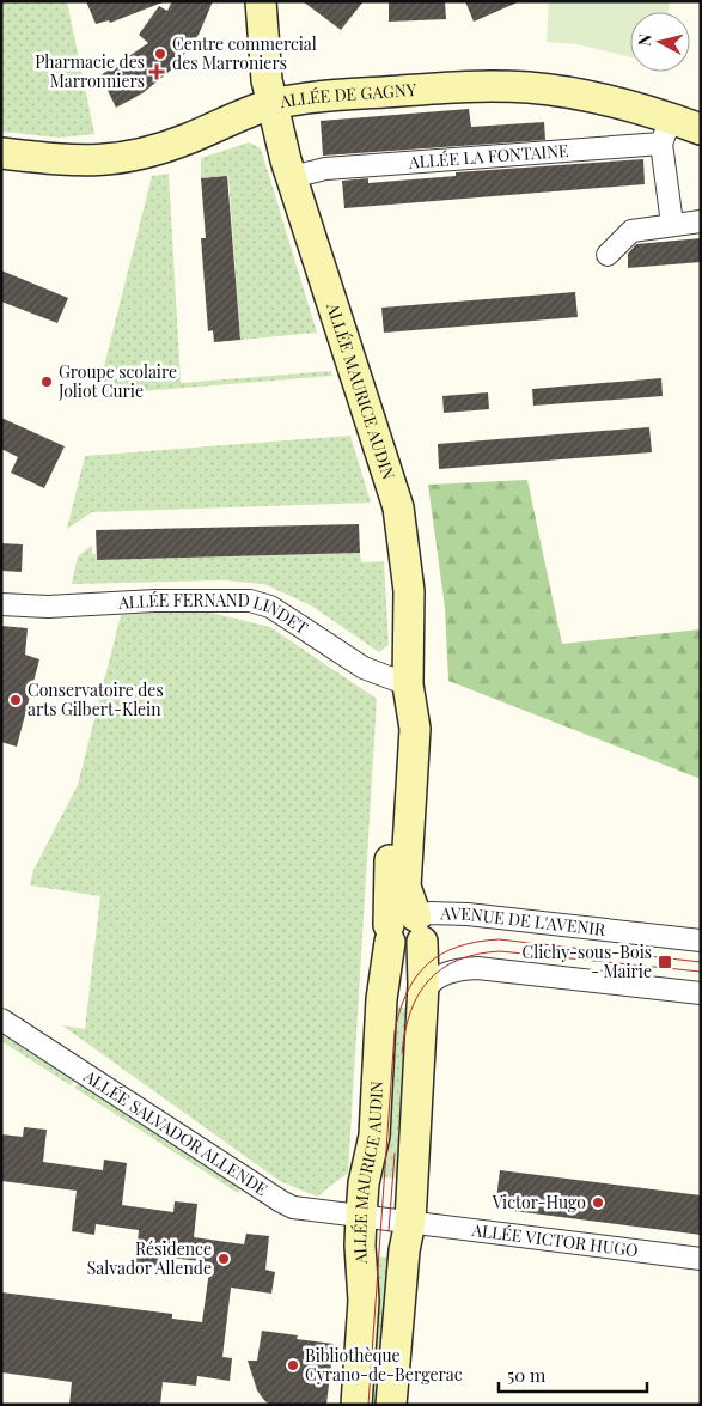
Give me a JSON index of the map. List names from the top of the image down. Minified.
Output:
{"streets":{"street":["ALLÉE DE GAGNY","ALLÉE LA FONTAINE","ALLÉE MAURICE AUDIN","ALLÉE FERNAND LINDET","AVENUE DE L'AVENIR","ALLÉE SALVADOR ALLENDE","ALLÉE VICTOR HUGO"]},"crossings":[["ALLÉE DE GAGNY","ALLÉE LA FONTAINE"],["ALLÉE DE GAGNY","ALLÉE MAURICE AUDIN"],["ALLÉE LA FONTAINE","ALLÉE MAURICE AUDIN"],["ALLÉE MAURICE AUDIN","ALLÉE FERNAND LINDET"],["ALLÉE MAURICE AUDIN","AVENUE DE L'AVENIR"],["ALLÉE MAURICE AUDIN","ALLÉE SALVADOR ALLENDE"],["ALLÉE MAURICE AUDIN","ALLÉE VICTOR HUGO"],["ALLÉE SALVADOR ALLENDE","ALLÉE VICTOR HUGO"]],"places":{"other":["Centre commercial des Marroniers","Groupe scolaire Joliot Curie","Conservatoire des arts Gilbert-Klein","Victor-Hugo","Résidence Salvador Allende","Bibliothèque Cyrano-de-Bergerac"],"health":["Pharmacie des Marronniers"],"transit":["Clichy-sous-Bois - Mairie"]},"scale_bar":"50 m","north":"left"}
